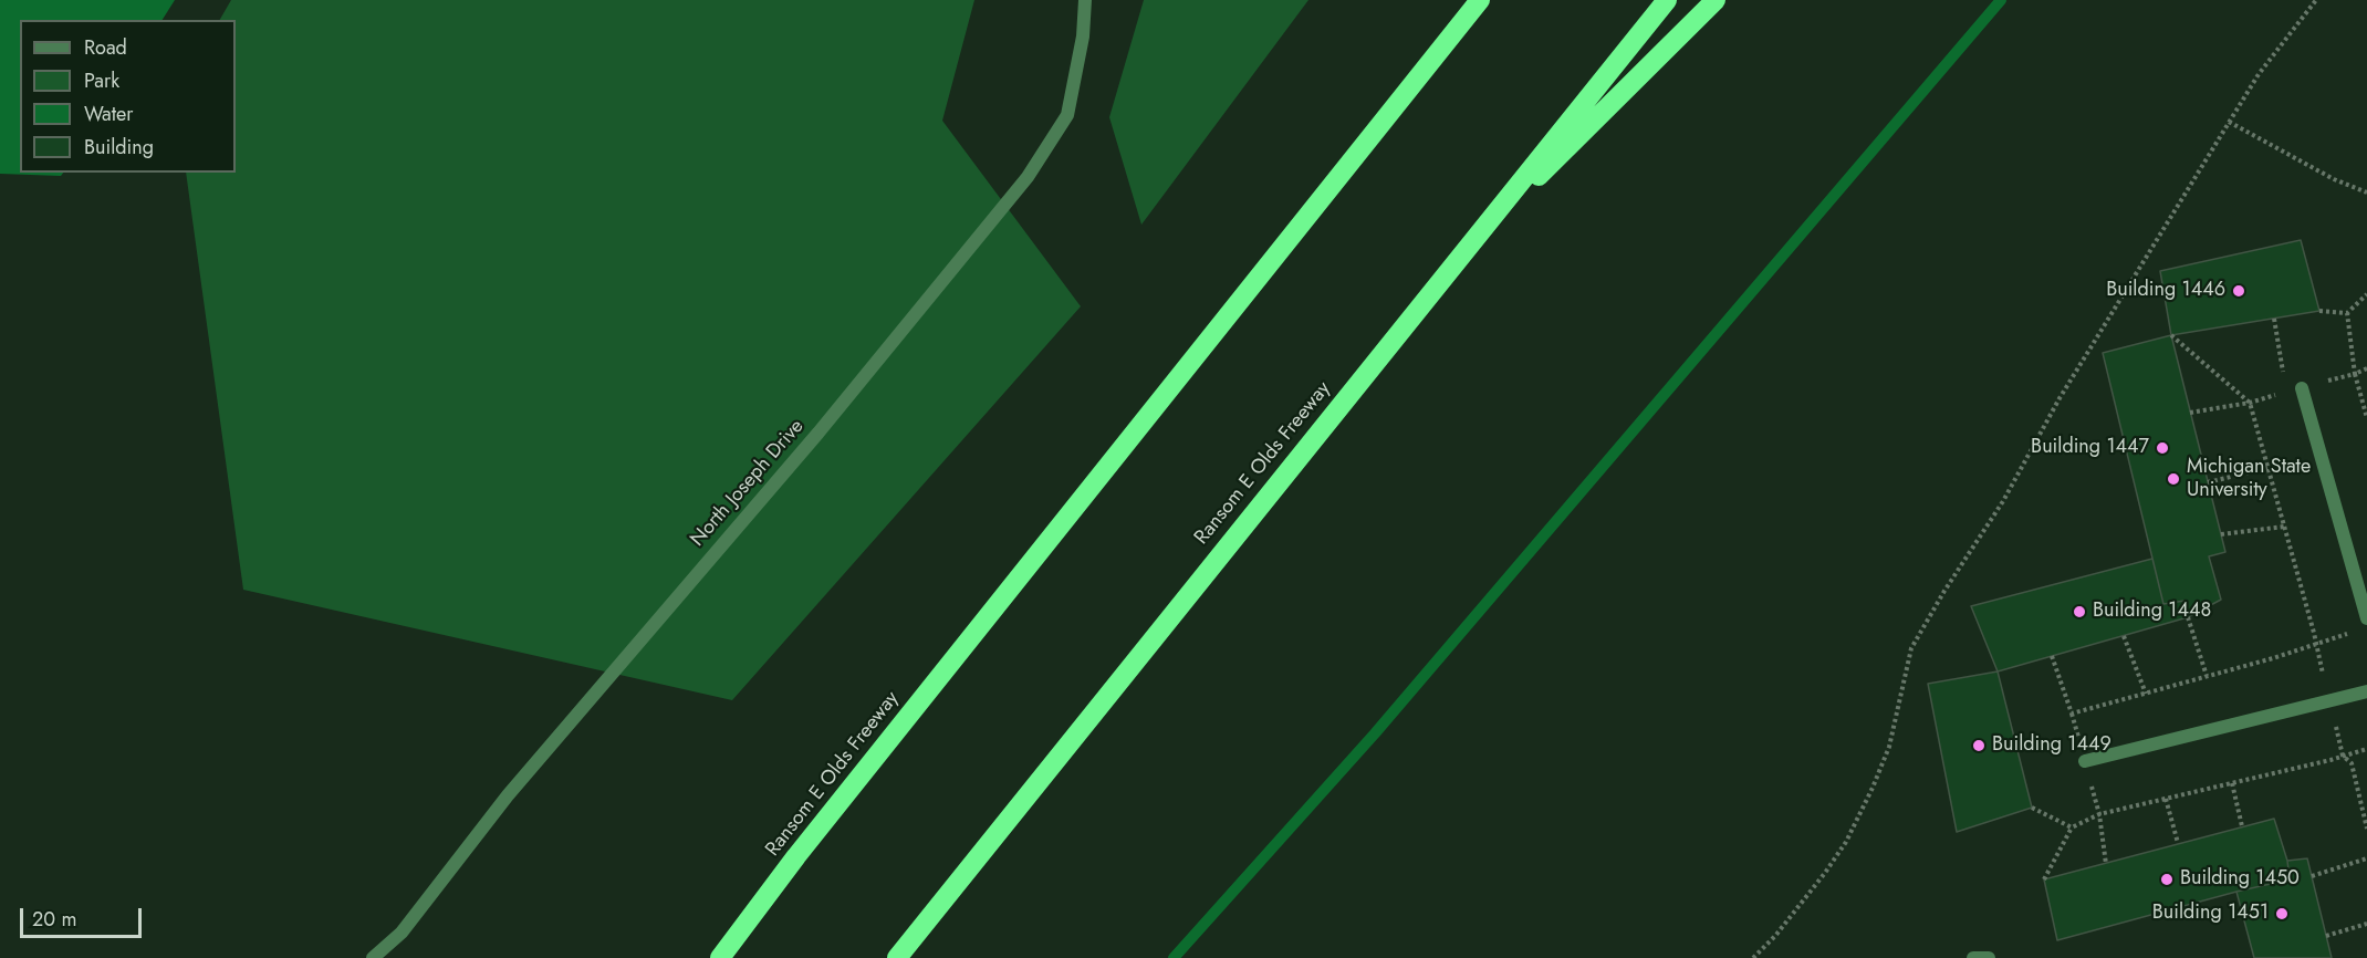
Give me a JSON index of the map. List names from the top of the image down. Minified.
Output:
{"streets":{"highway":["Ransom E Olds Freeway"],"street":["North Joseph Drive"]},"places":["Building 1446","Building 1447","Michigan State University","Building 1448","Building 1449","Building 1450","Building 1451"],"legend":["Road","Park","Water","Building"],"scale_bar":"20 m"}
